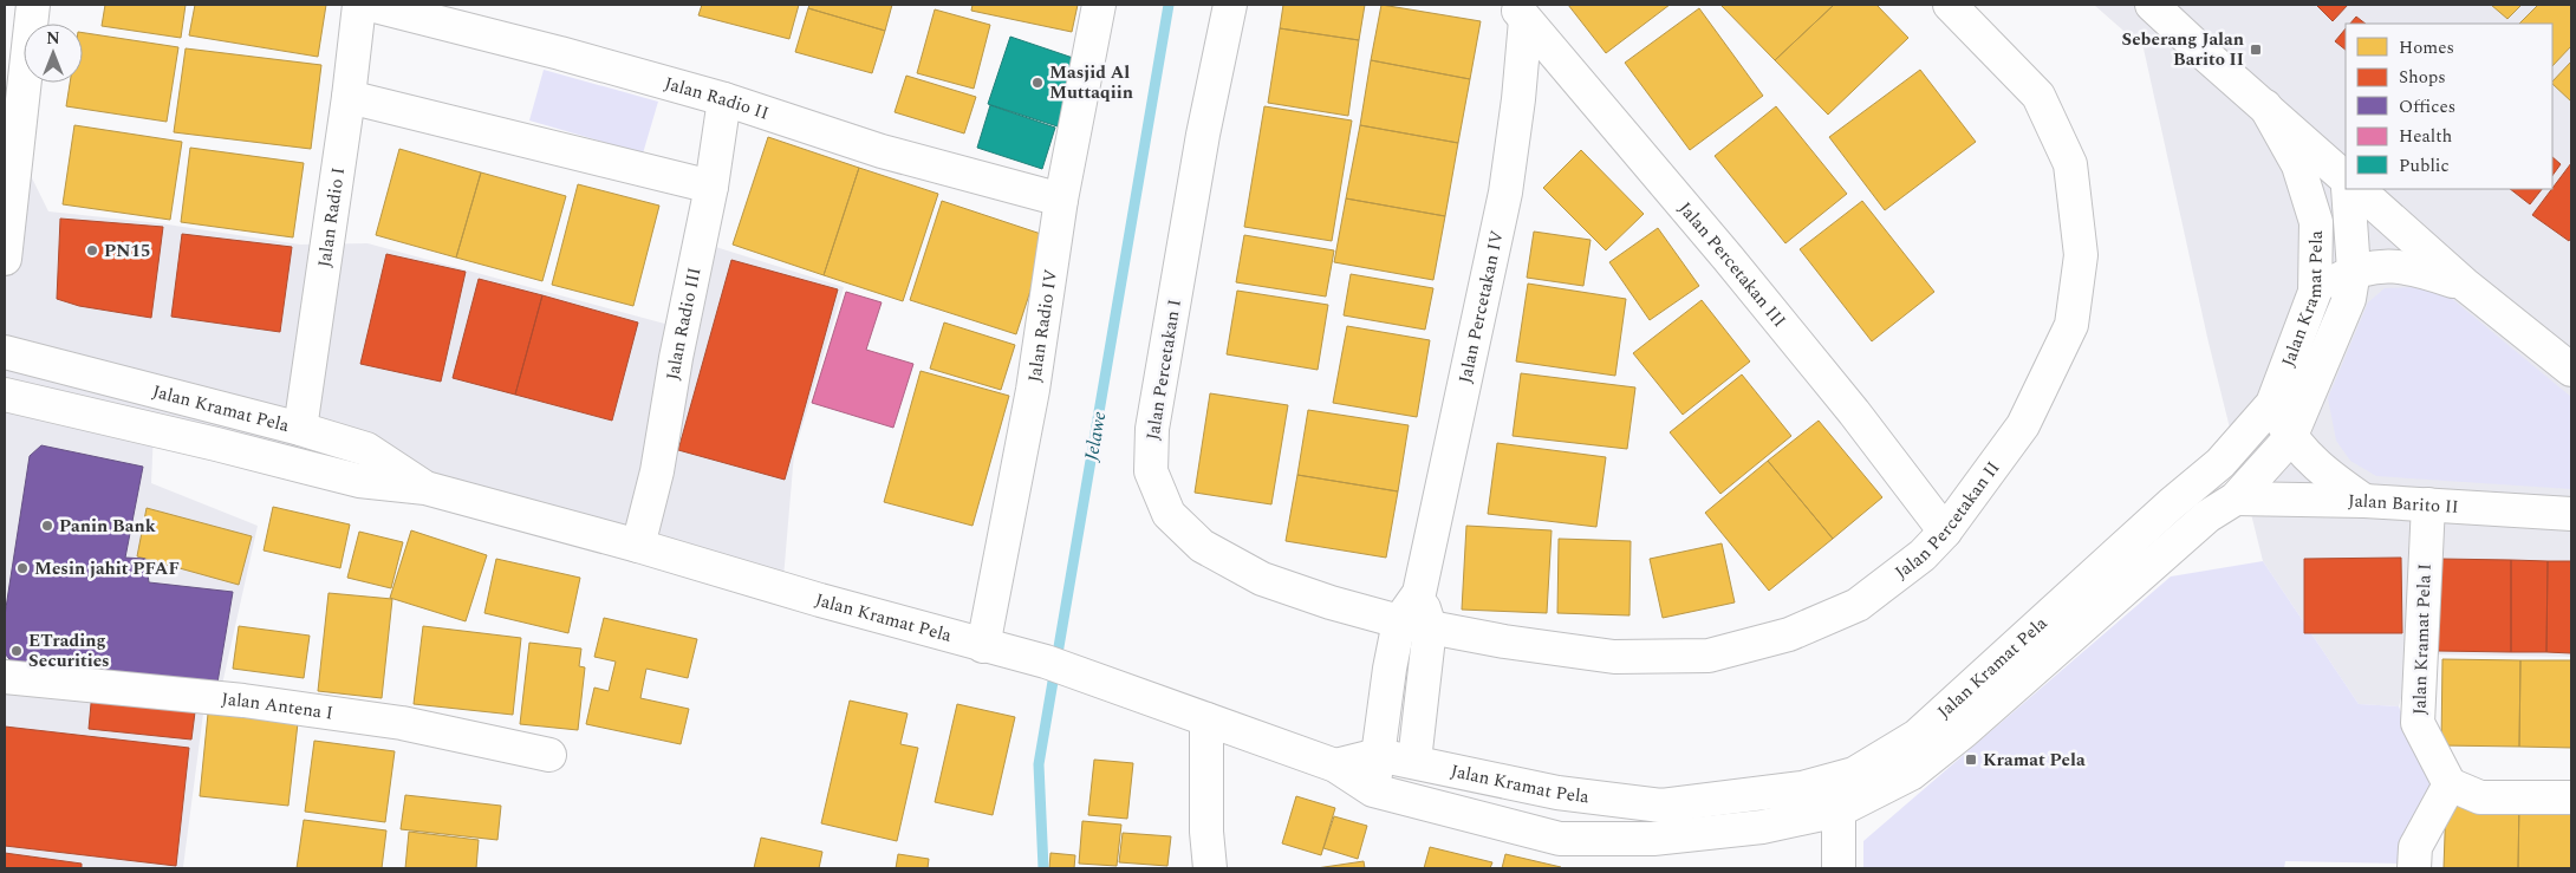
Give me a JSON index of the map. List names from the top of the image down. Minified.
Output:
{"streets":{"street":["Jalan Radio II","Jalan Radio I","Jalan Percetakan III","Jalan Kramat Pela","Jalan Percetakan IV","Jalan Radio III","Jalan Radio IV","Jalan Percetakan I","Jalan Barito II","Jalan Percetakan II","Jalan Kramat Pela I","Jalan Antena I"]},"crossings":[["Jalan Radio II","Jalan Radio III"],["Jalan Radio II","Jalan Radio IV"],["Jalan Radio I","Jalan Kramat Pela"],["Jalan Percetakan III","Jalan Percetakan IV"],["Jalan Percetakan III","Jalan Percetakan II"],["Jalan Kramat Pela","Jalan Percetakan IV"],["Jalan Kramat Pela","Jalan Radio III"],["Jalan Kramat Pela","Jalan Radio IV"],["Jalan Kramat Pela","Jalan Barito II"],["Jalan Percetakan IV","Jalan Percetakan I"],["Jalan Percetakan IV","Jalan Percetakan II"],["Jalan Percetakan I","Jalan Percetakan II"],["Jalan Barito II","Jalan Kramat Pela I"]],"water":["Jelawe"],"places":{"transit":["Seberang Jalan Barito II","Kramat Pela"],"other":["Masjid Al Muttaqiin","PN15","Panin Bank","Mesin jahit PFAF","ETrading Securities"]},"legend":["Homes","Shops","Offices","Health","Public"],"north":"top"}
